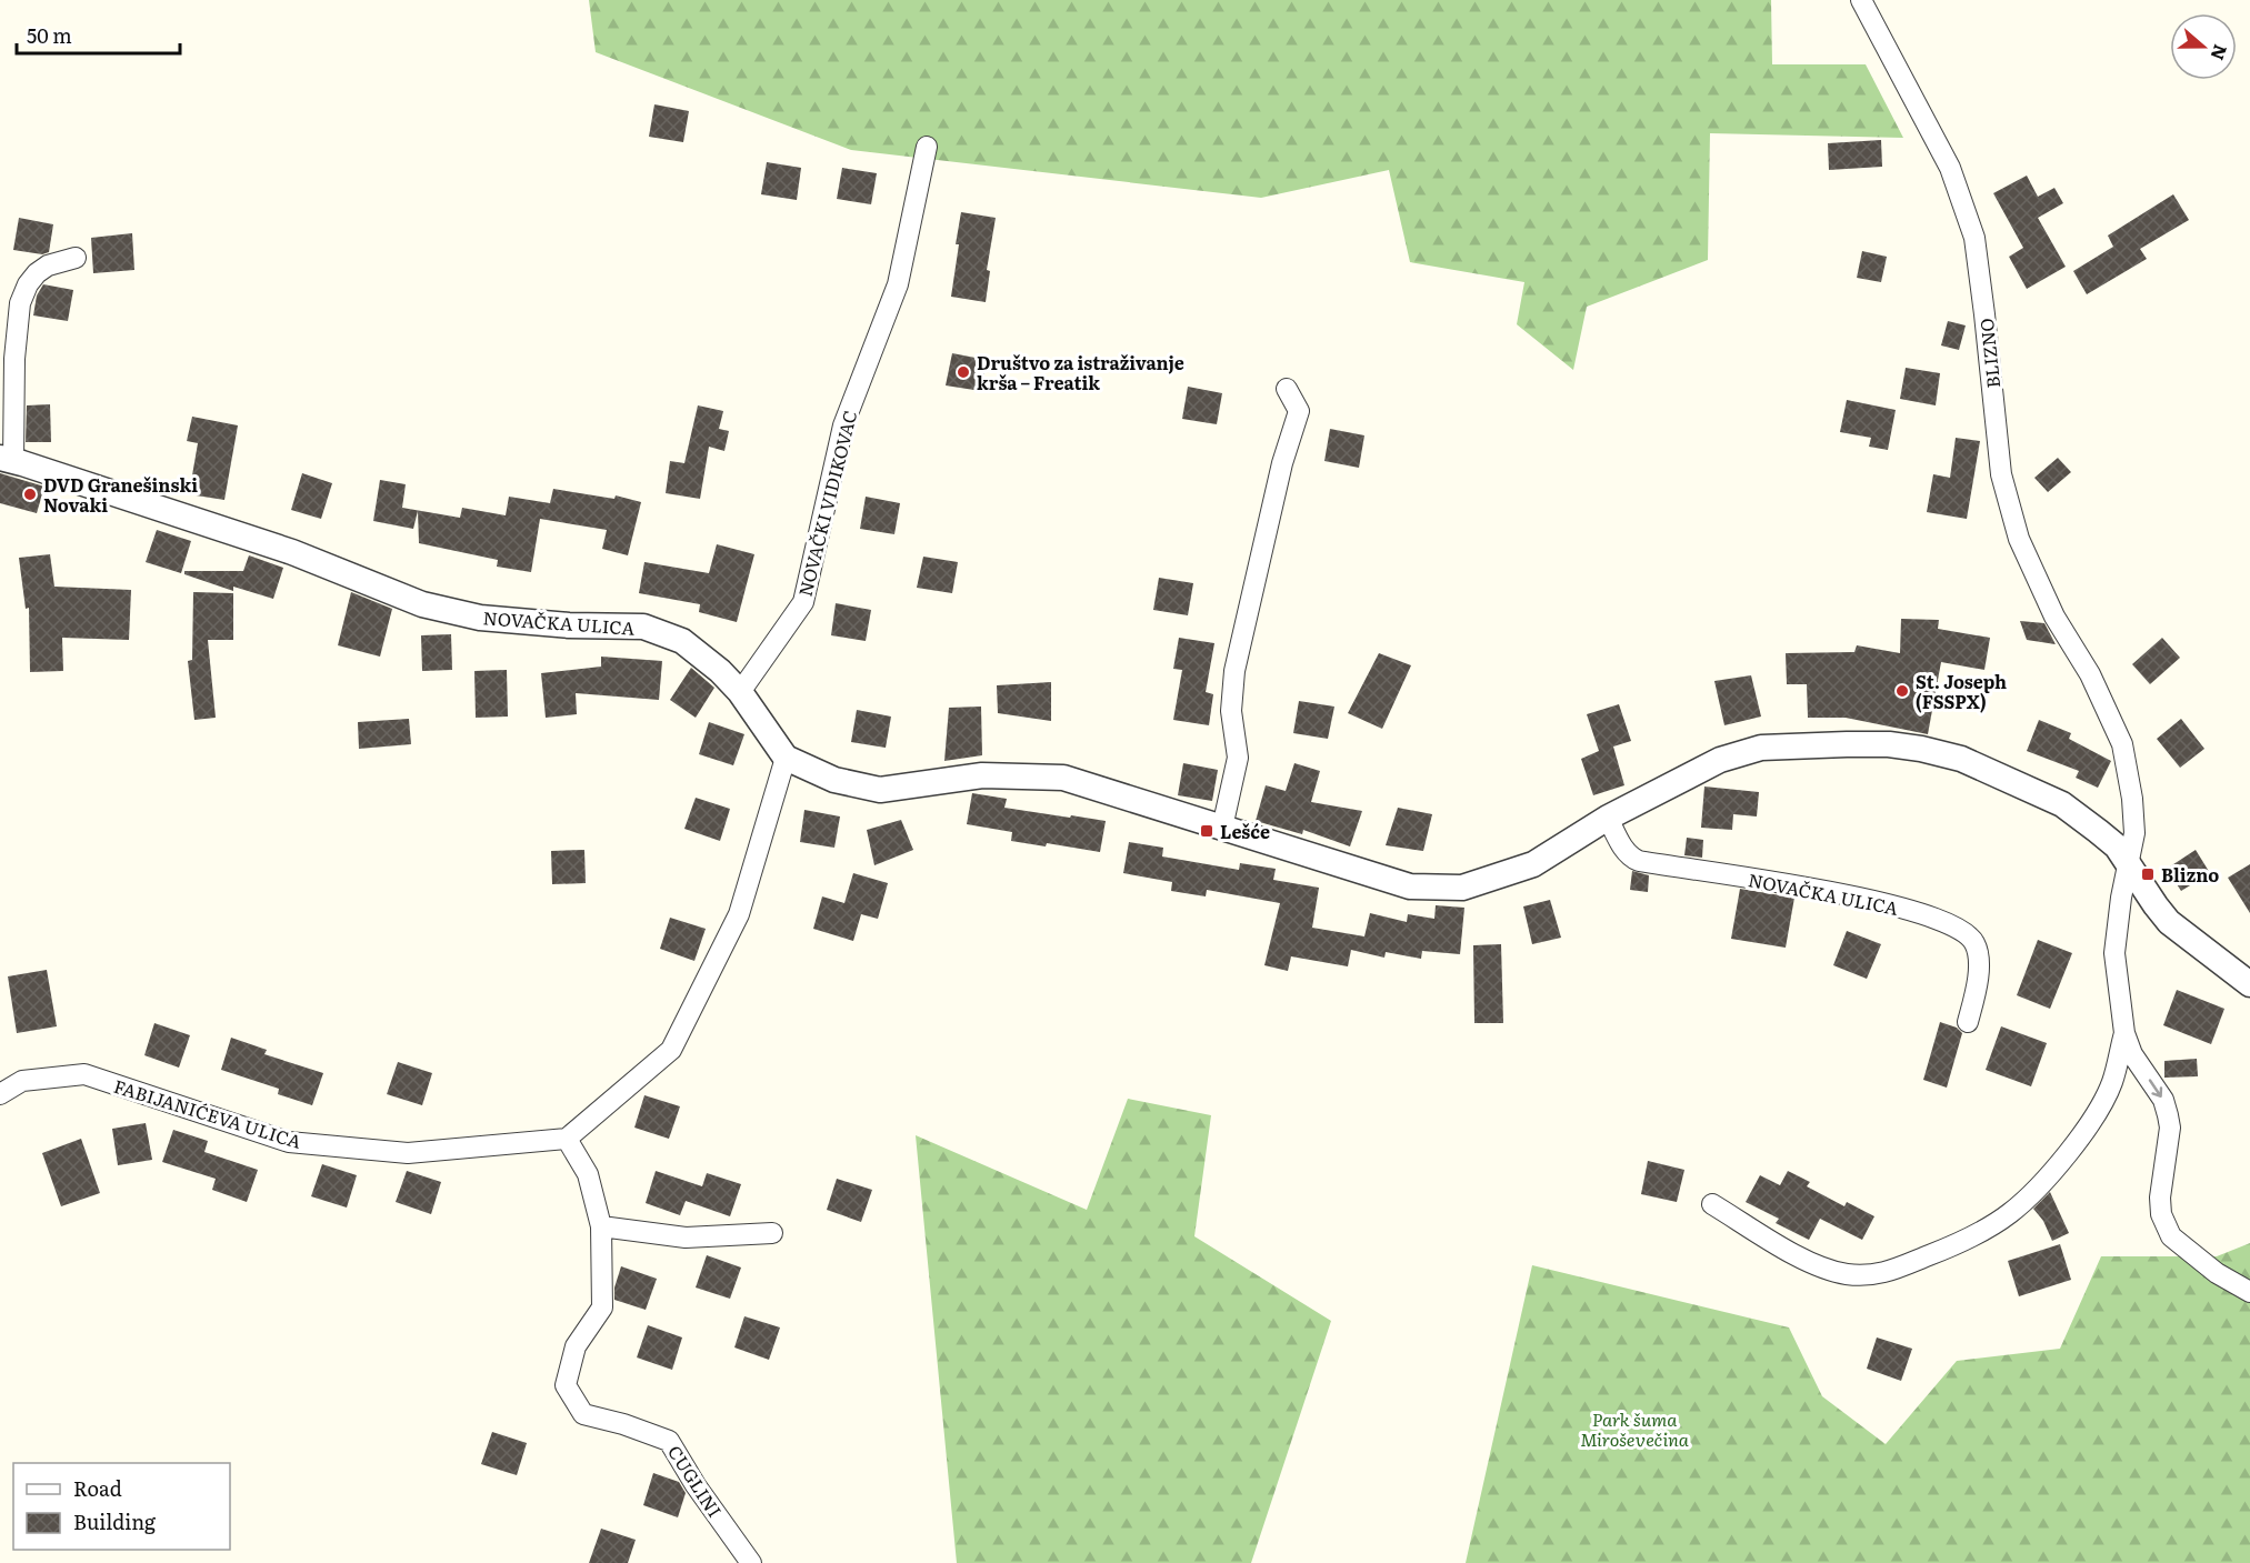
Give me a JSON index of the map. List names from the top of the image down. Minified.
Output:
{"streets":{"street":["BLIZNO","NOVAČKI VIDIKOVAC","NOVAČKA ULICA","FABIJANIĆEVA ULICA","CUGLINI"]},"crossings":[["NOVAČKI VIDIKOVAC","NOVAČKA ULICA"],["FABIJANIĆEVA ULICA","CUGLINI"]],"parks":["Park šuma Miroševečina"],"places":{"other":["Društvo za istraživanje krša – Freatik","DVD Granešinski Novaki","St. Joseph (FSSPX)"],"transit":["Lešće","Blizno"]},"legend":["Road","Building"],"scale_bar":"50 m","north":"right"}
